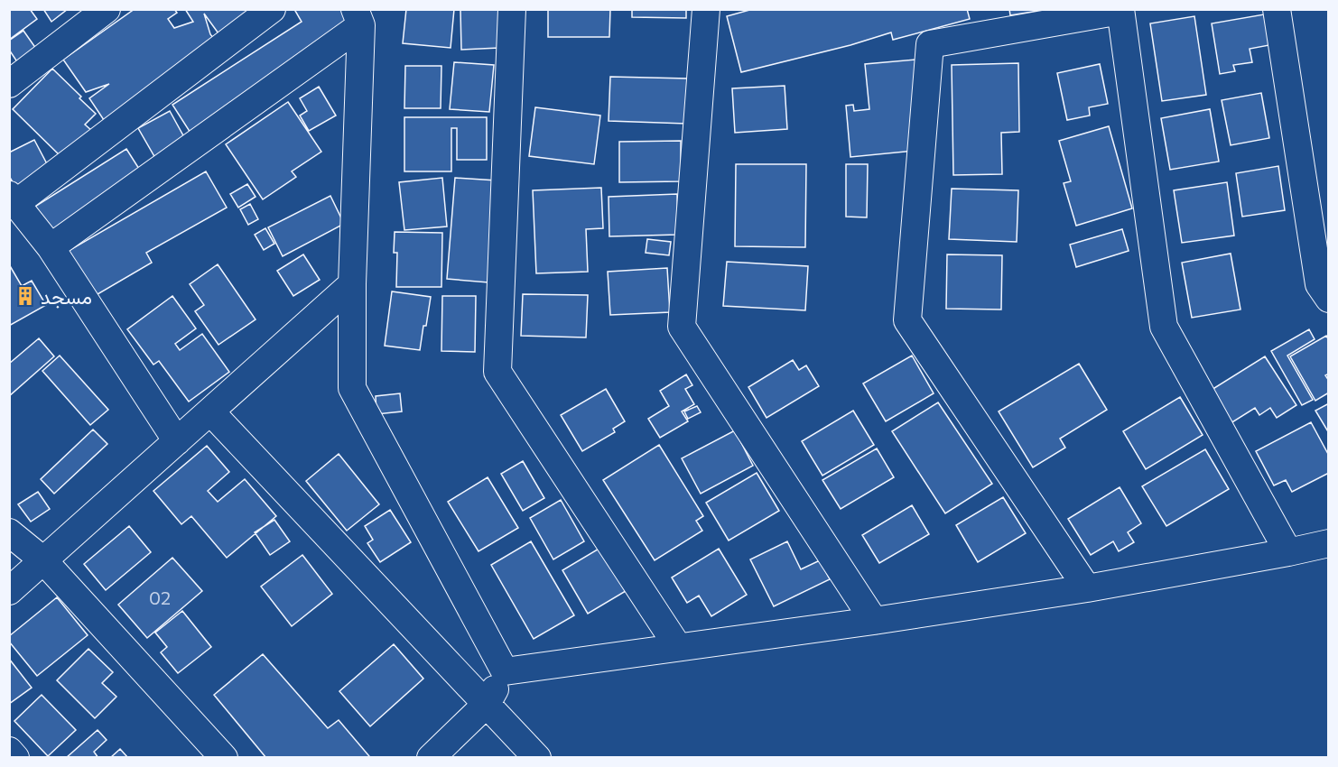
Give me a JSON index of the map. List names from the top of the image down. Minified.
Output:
{"places":{"building":["مسجد"]},"house_numbers":["02"]}
